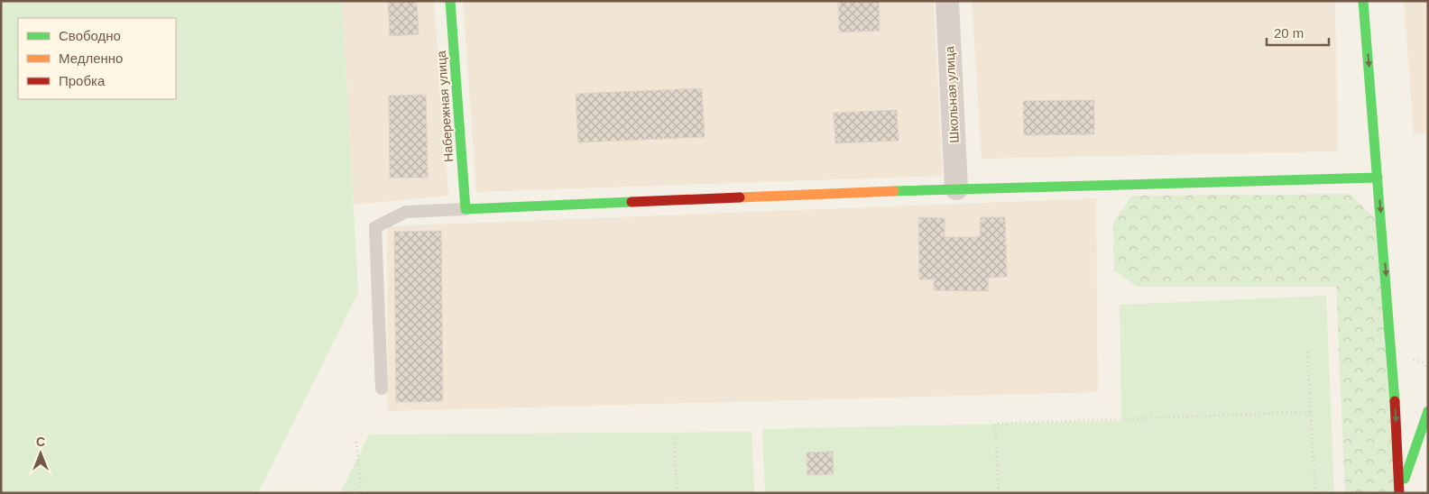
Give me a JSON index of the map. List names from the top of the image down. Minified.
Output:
{"streets":{"street":["Школьная улица","Набережная улица"]},"legend":["Свободно","Медленно","Пробка"],"scale_bar":"20 m","north":"top"}
